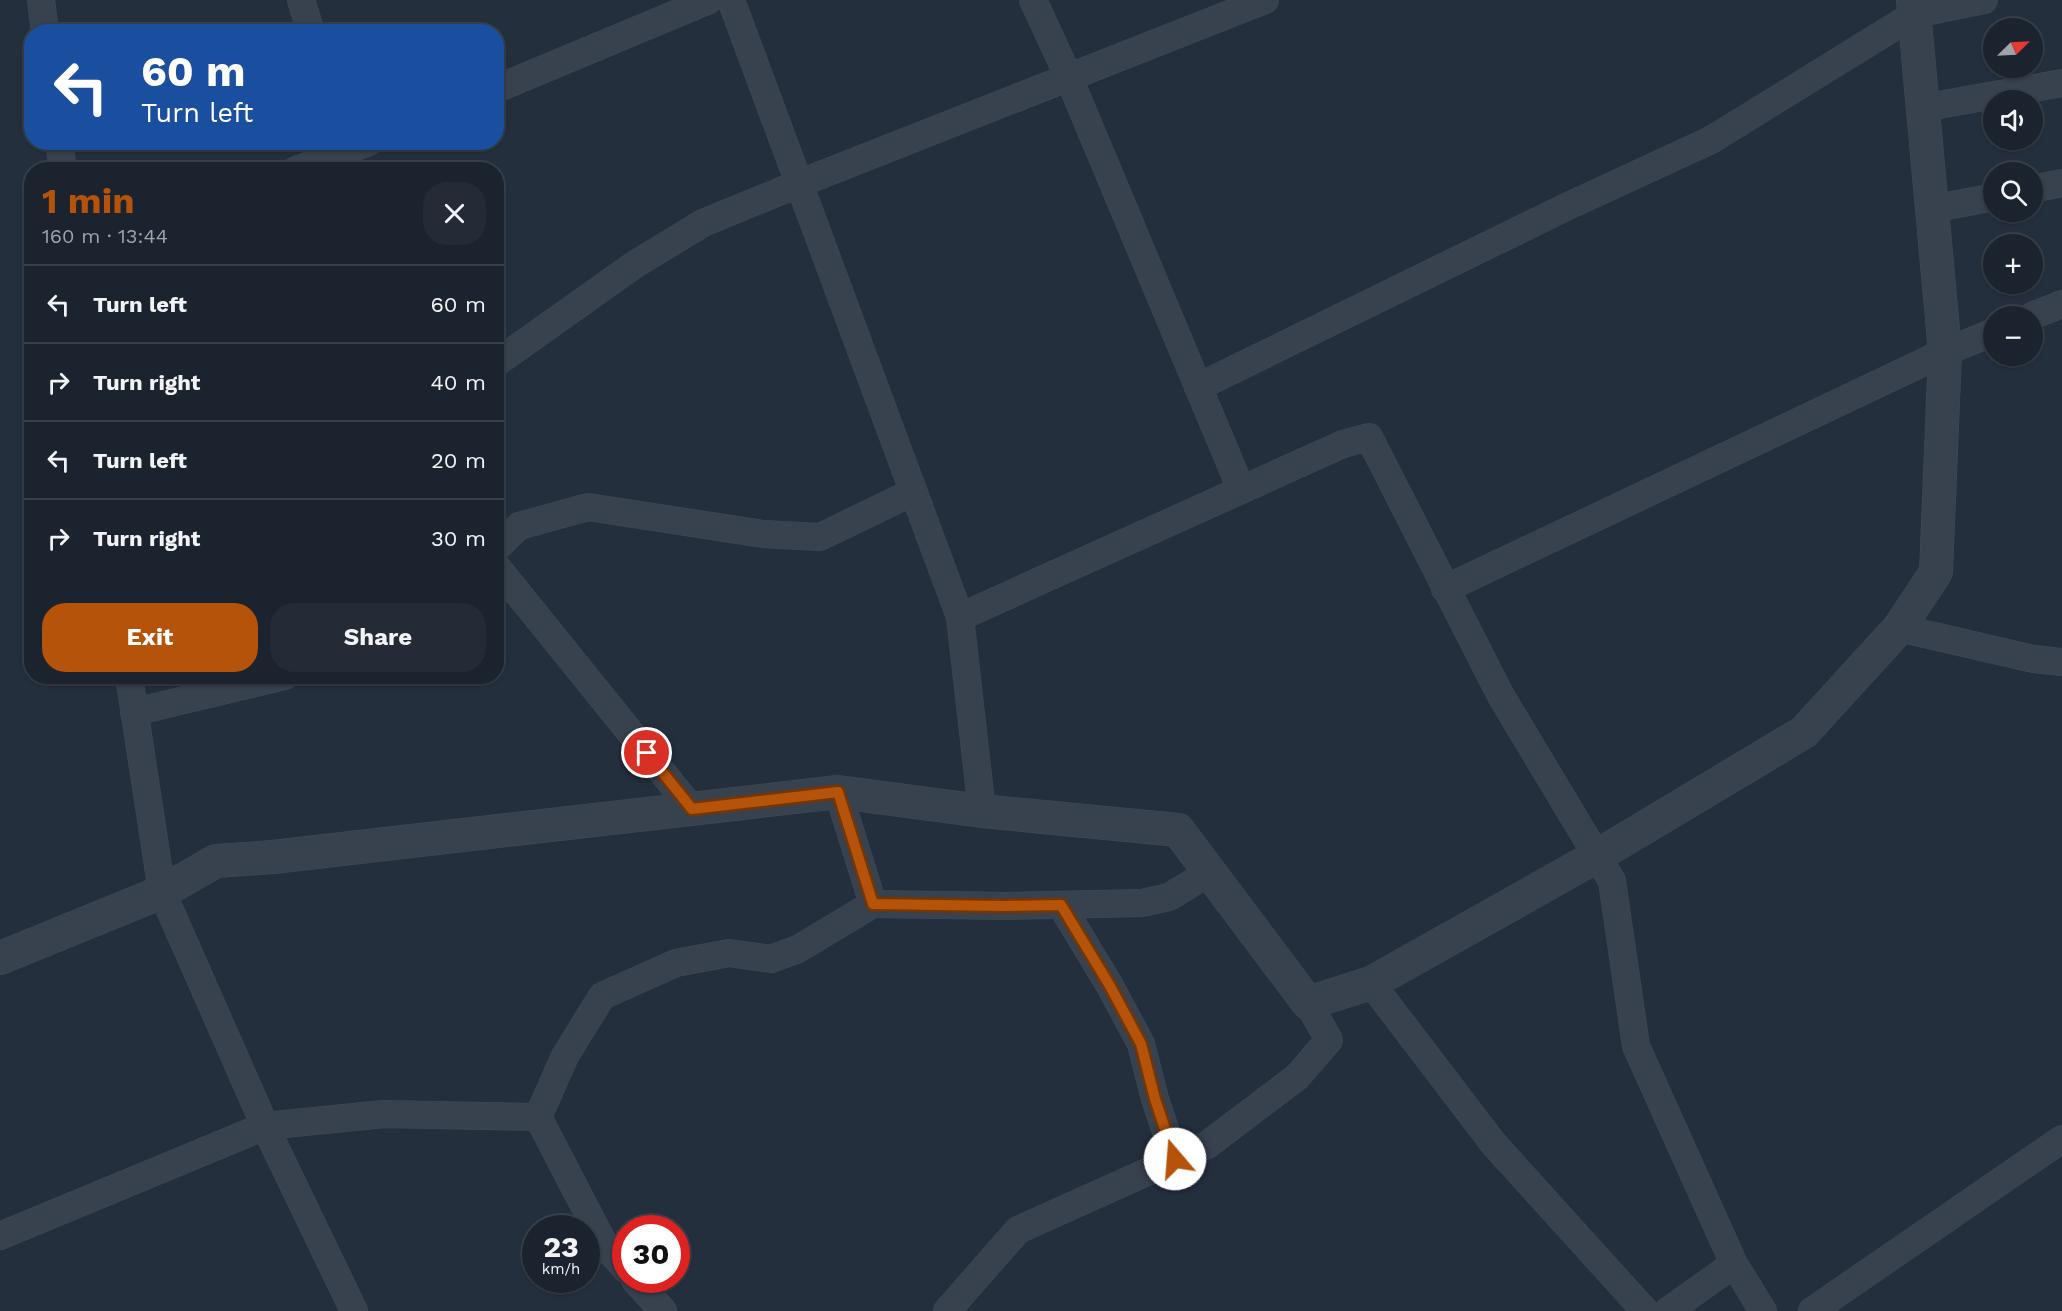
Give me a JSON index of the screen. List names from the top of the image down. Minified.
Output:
{"north":"top right","page":{"map_buttons":["+","−"],"turn":["60 m","Turn left"],"heading":["1 min","160 m · 13:44"],"list":[{"name":"Turn left","value":"60 m"},{"name":"Turn right","value":"40 m"},{"name":"Turn left","value":"20 m"},{"name":"Turn right","value":"30 m"}],"buttons":["Exit","Share"],"speed":"23 km/h","limit":"30"}}
